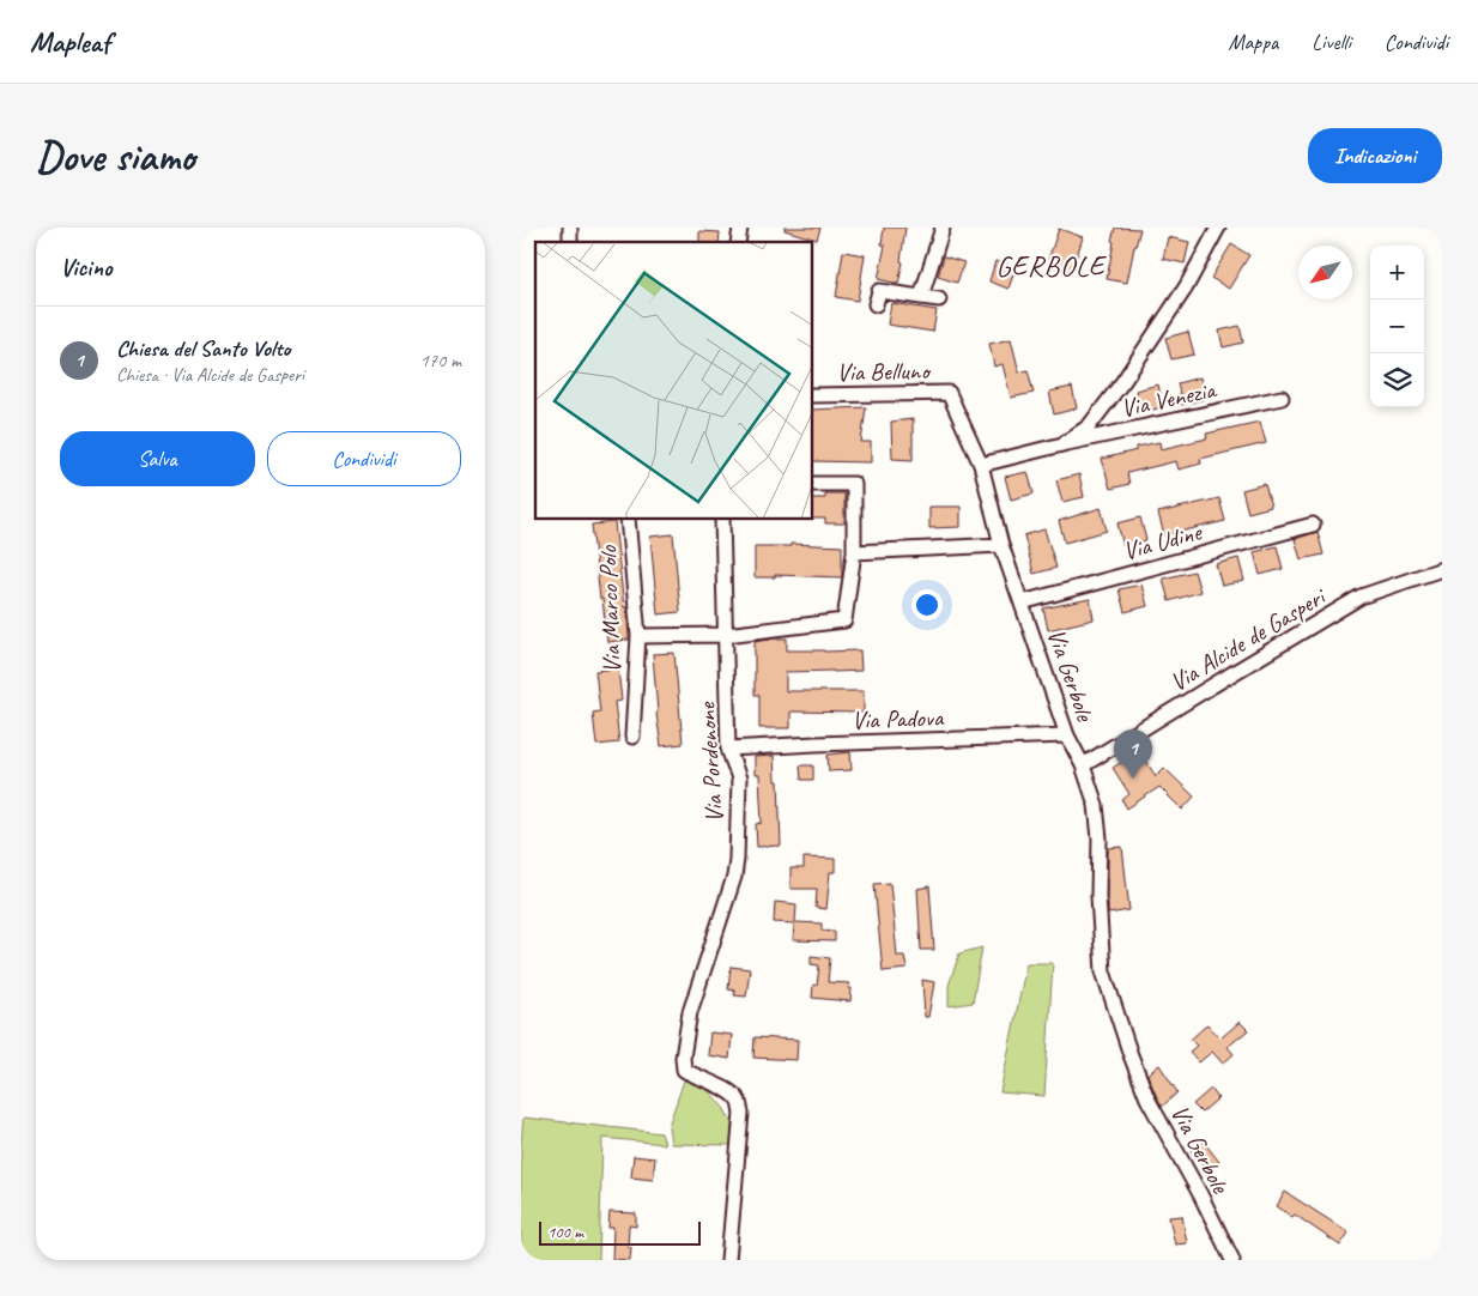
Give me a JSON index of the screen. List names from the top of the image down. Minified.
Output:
{"streets":{"street":["Via Belluno","Via Venezia","Via Udine","Via Marco Polo","Via Alcide de Gasperi","Via Gerbole","Via Padova","Via Pordenone"]},"crossings":[["Via Belluno","Via Gerbole"],["Via Udine","Via Gerbole"],["Via Alcide de Gasperi","Via Gerbole"],["Via Gerbole","Via Padova"],["Via Padova","Via Pordenone"]],"districts":["GERBOLE"],"scale_bar":"100 m","north":"bottom left","page":{"header":"Mapleaf","nav":["Mappa","Livelli","Condividi"],"buttons":["Indicazioni",["Salva","Condividi"]],"title":"Dove siamo","heading":"Vicino","map_buttons":["+","−"],"list":[{"mark":"1","name":"Chiesa del Santo Volto","note":"Chiesa · Via Alcide de Gasperi","value":"170 m"}],"pins":"1","scale":"100 m"}}
